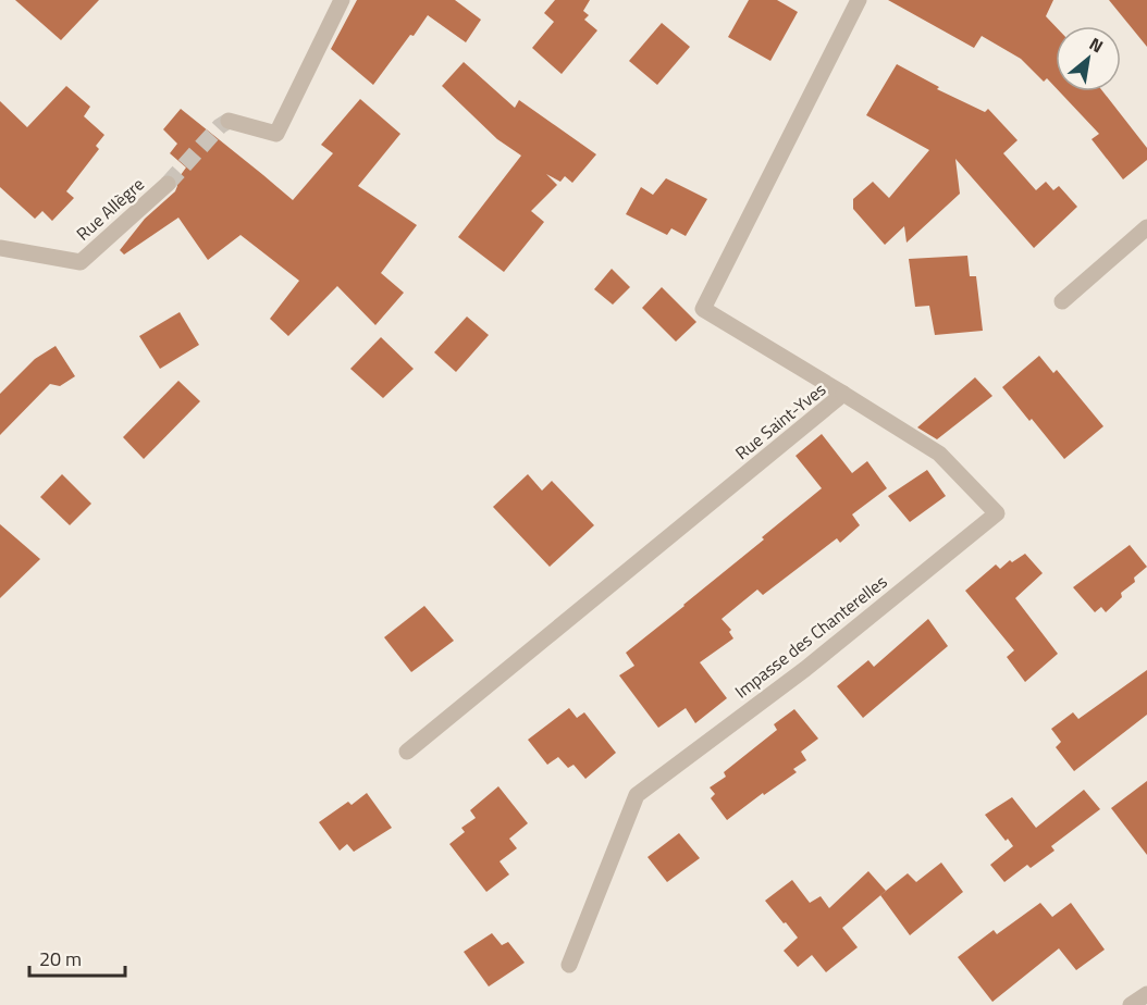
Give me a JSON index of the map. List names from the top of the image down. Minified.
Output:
{"streets":{"street":["Rue Allègre","Rue Saint-Yves","Impasse des Chanterelles"]},"crossings":[["Rue Saint-Yves","Impasse des Chanterelles"]],"scale_bar":"20 m","north":"top right"}
